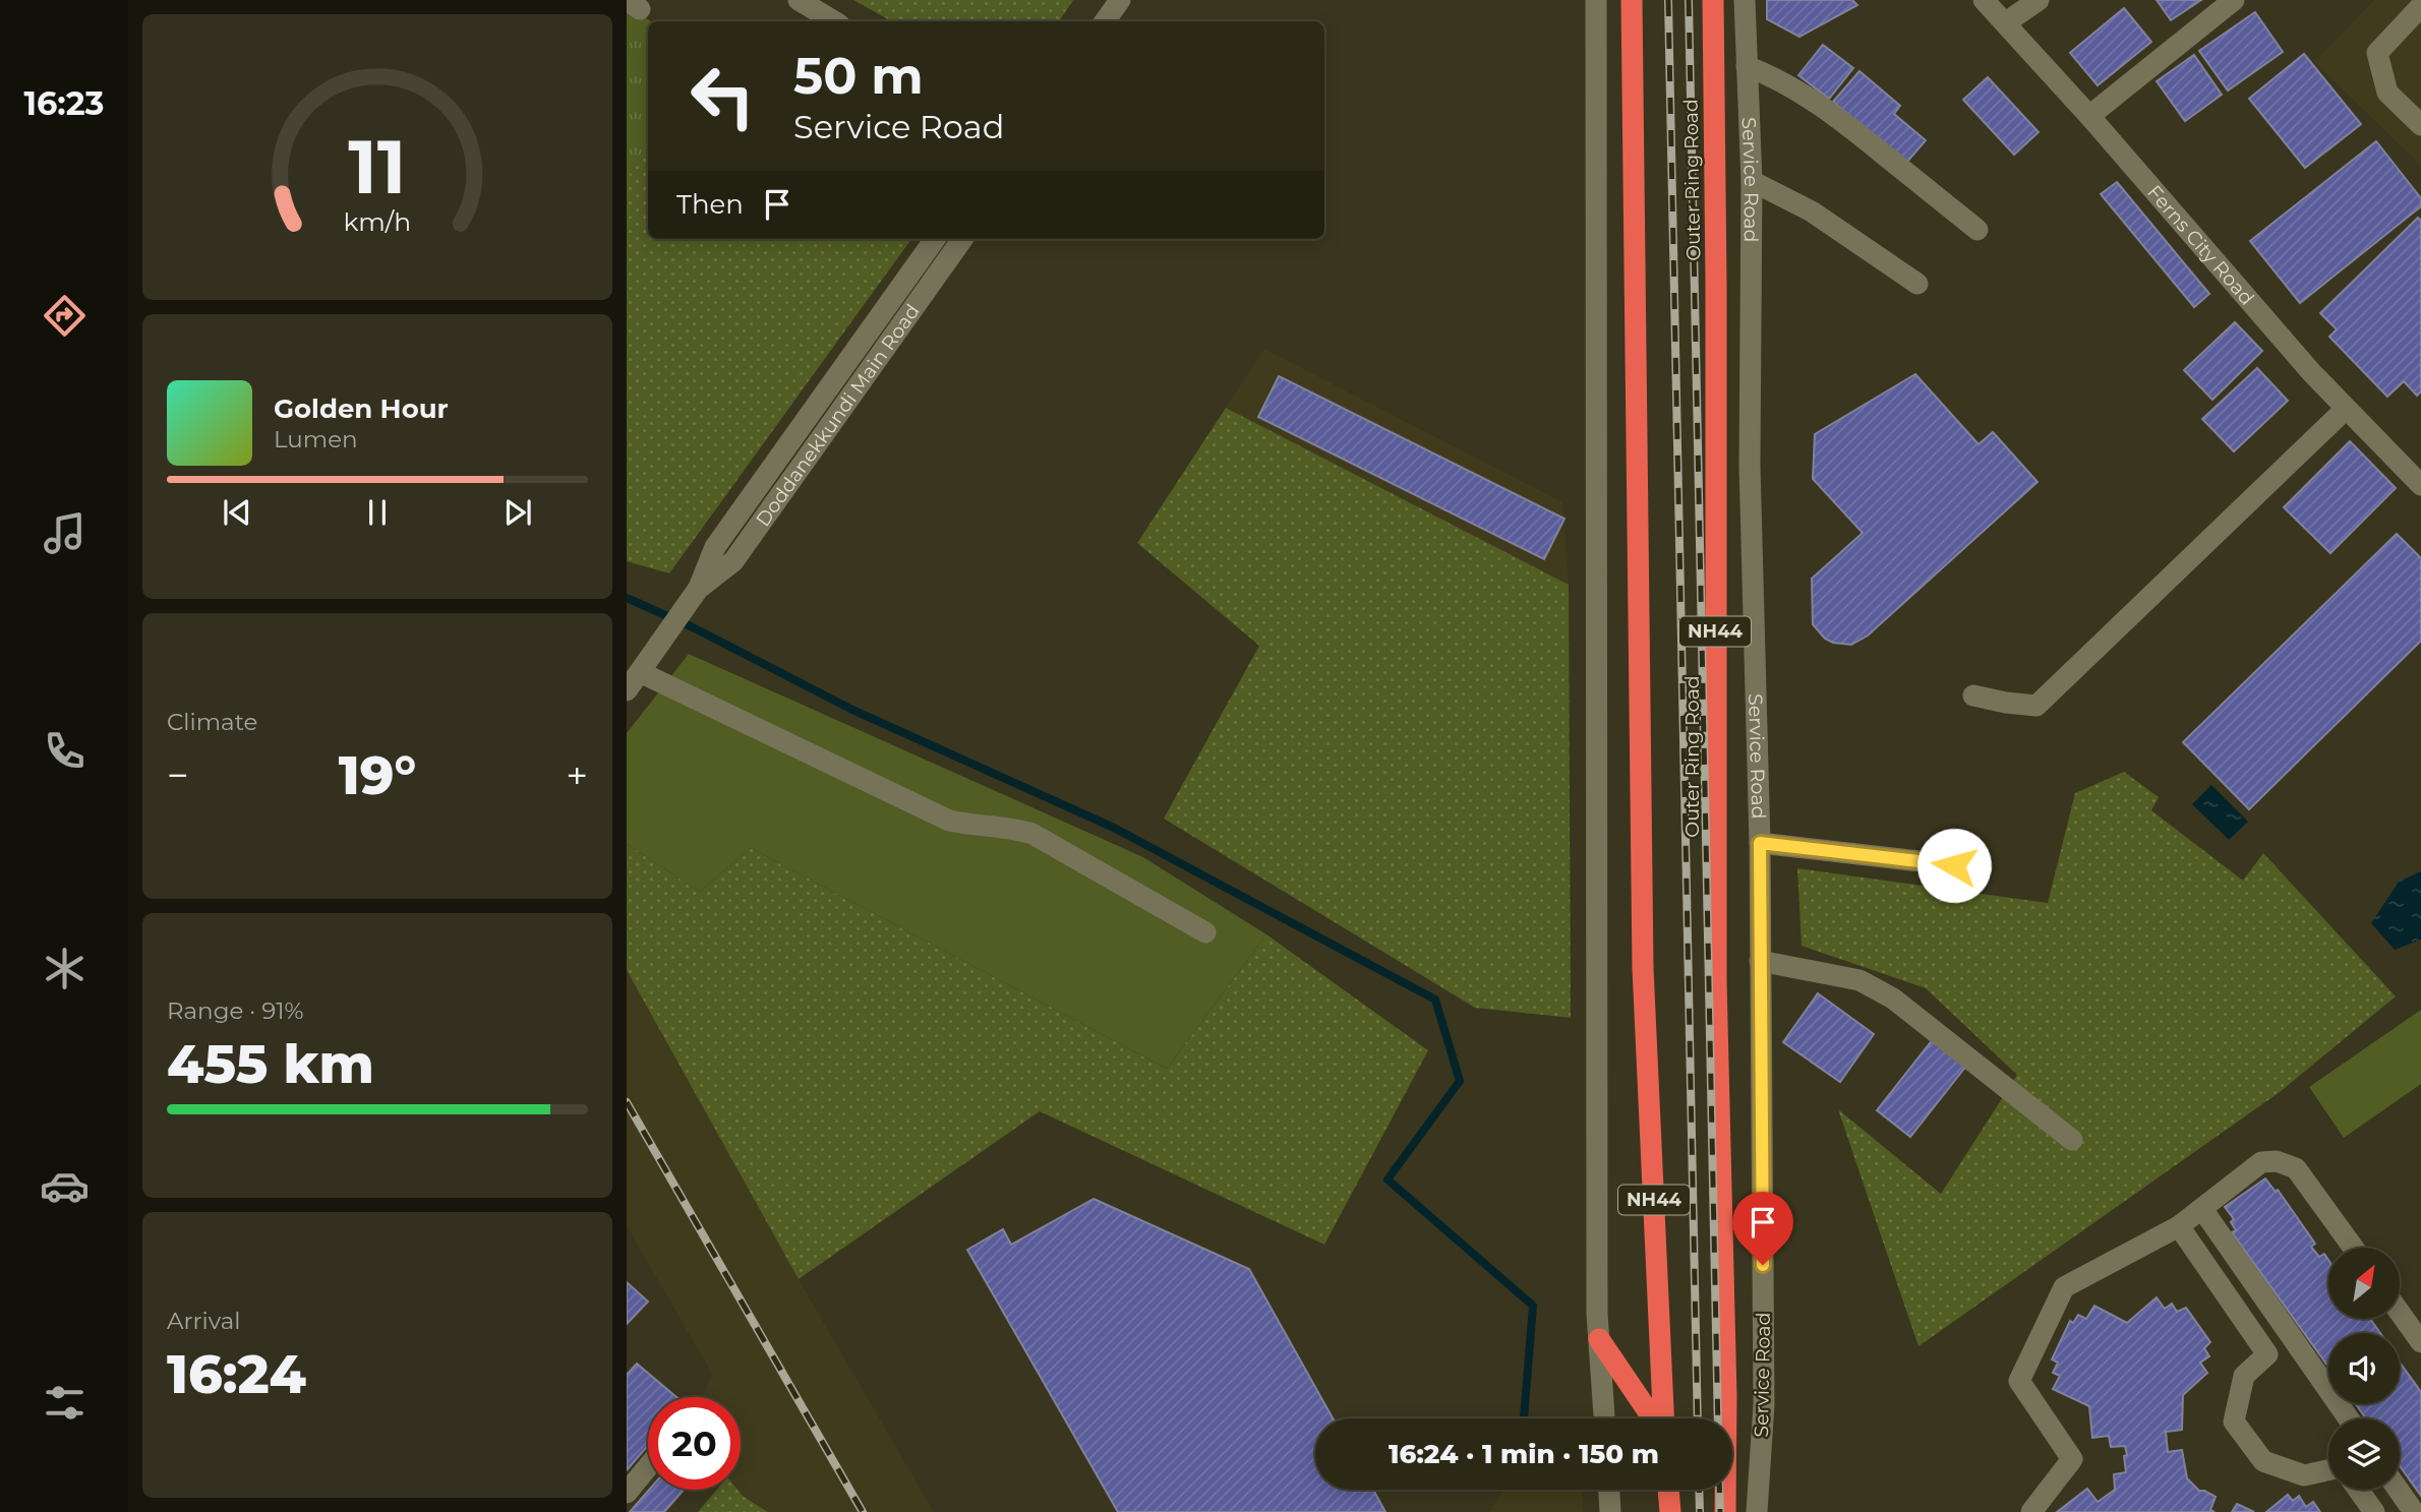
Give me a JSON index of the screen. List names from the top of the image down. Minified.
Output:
{"streets":{"highway":["Outer Ring Road","NH44"],"street":["Service Road","Ferns City Road","Doddanekkundi Main Road"]},"north":"top right","page":{"tabs":"16:23","turn":["50 m","Service Road"],"then":"Then","song":["Golden Hour","Lumen"],"tile":["Climate",["Range · 91%","455 km"],["Arrival","16:24"]],"heat":["−","19°","+"],"limit":"20","trip":"16:24 · 1 min · 150 m","gauge":["11","km/h"]}}
